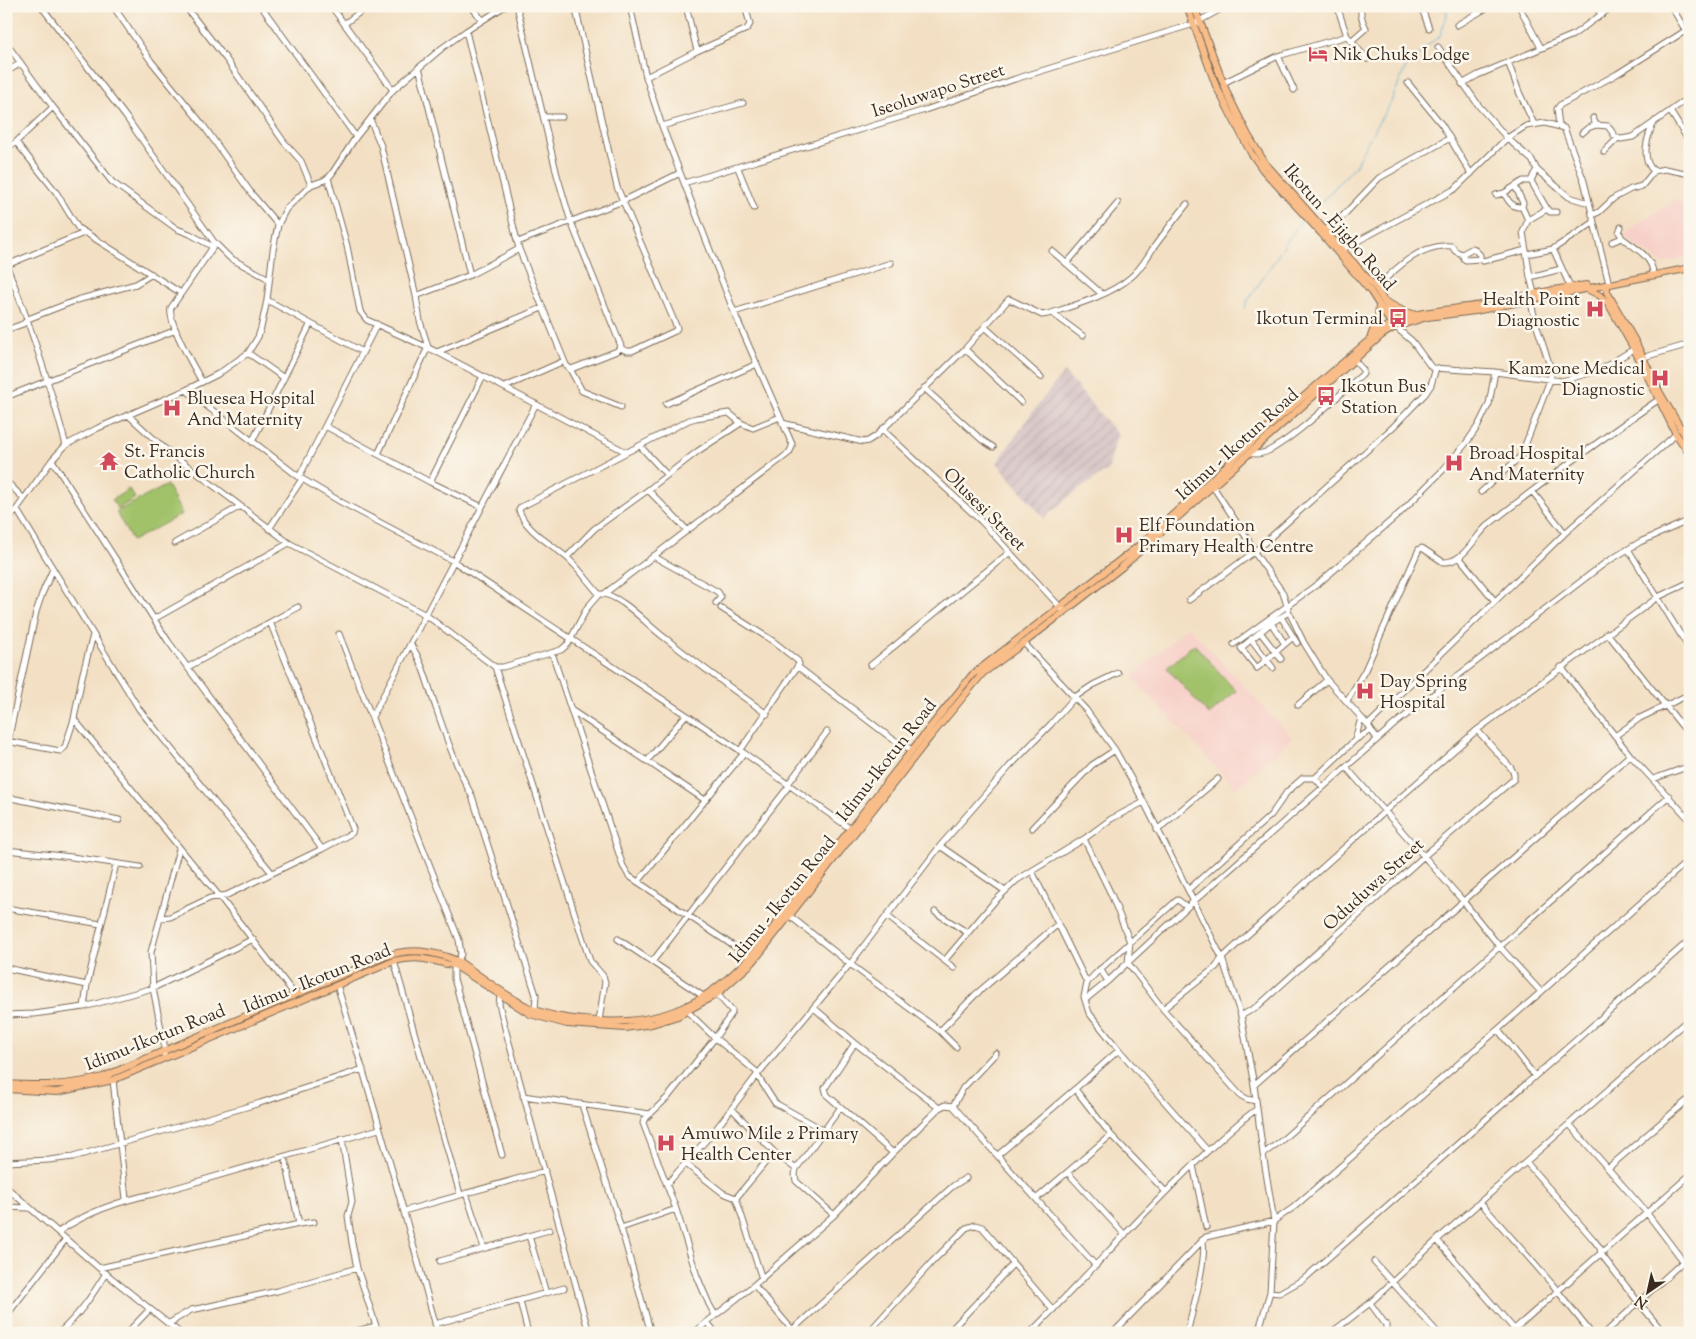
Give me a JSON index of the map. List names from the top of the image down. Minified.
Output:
{"streets":{"main road":["Ikotun - Ejigbo Road","Idimu - Ikotun Road","Idimu-Ikotun Road"],"street":["Iseoluwapo Street","Olusesi Street","Oduduwa Street"]},"crossings":[["Iseoluwapo Street","Ikotun - Ejigbo Road"],["Ikotun - Ejigbo Road","Idimu - Ikotun Road"],["Ikotun - Ejigbo Road","Idimu-Ikotun Road"],["Idimu - Ikotun Road","Olusesi Street"],["Idimu - Ikotun Road","Idimu-Ikotun Road"],["Olusesi Street","Idimu-Ikotun Road"]],"places":{"hotel":["Nik Chuks Lodge"],"hospital":["Health Point Diagnostic","Kamzone Medical Diagnostic","Bluesea Hospital And Maternity","Broad Hospital And Maternity","Elf Foundation Primary Health Centre","Day Spring Hospital","Amuwo Mile 2 Primary Health Center"],"bus stop":["Ikotun Terminal","Ikotun Bus Station"],"temple":["St. Francis Catholic Church"]},"north":"bottom left"}
